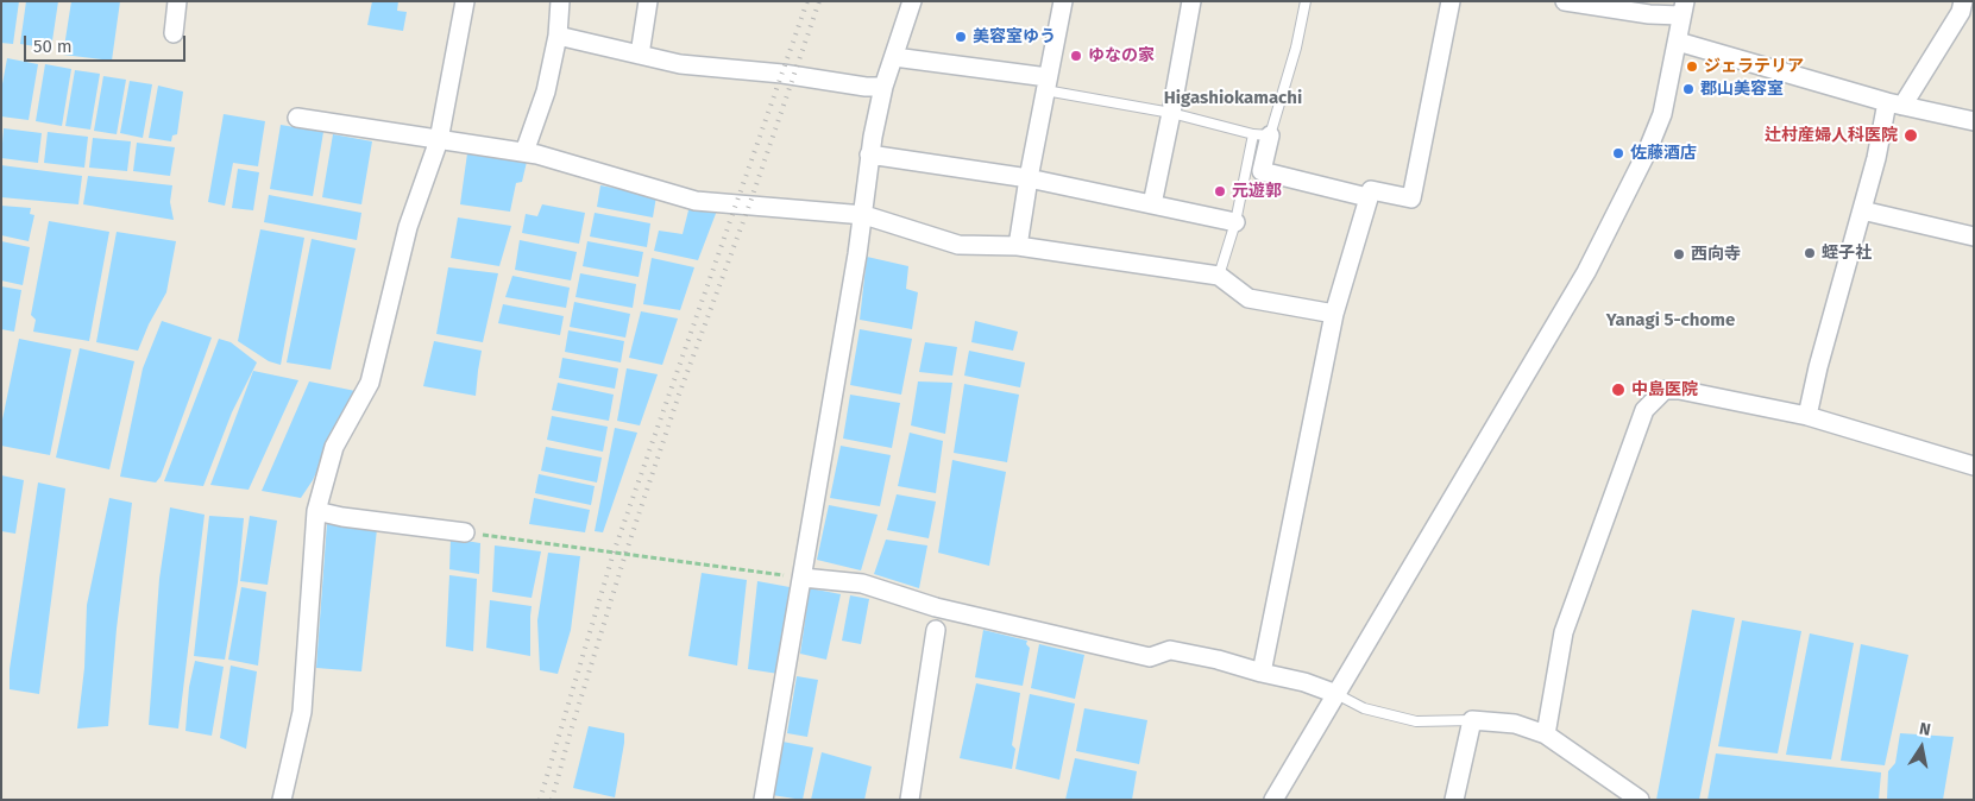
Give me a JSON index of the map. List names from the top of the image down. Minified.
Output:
{"districts":["Higashiokamachi","Yanagi 5-chome"],"places":["美容室ゆう","ゆなの家","ジェラテリア","郡山美容室","辻村産婦人科医院","佐藤酒店","元遊郭","蛭子社","西向寺","中島医院"],"scale_bar":"50 m","north":"top"}
